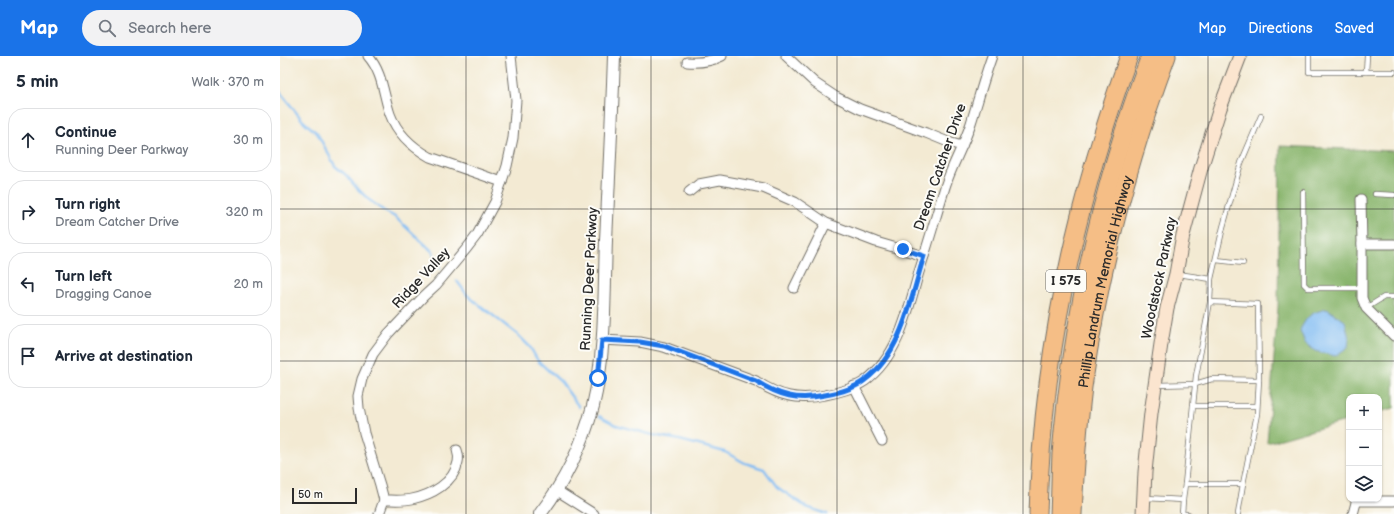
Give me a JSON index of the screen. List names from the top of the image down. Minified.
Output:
{"streets":{"highway":["I 575","Phillip Landrum Memorial Highway"],"main road":["Woodstock Parkway"],"street":["Dream Catcher Drive","Ridge Valley","Running Deer Parkway"]},"crossings":[["Dream Catcher Drive","Running Deer Parkway"]],"scale_bar":"50 m","page":{"header":"Map","search":"Search here","nav":["Map","Directions","Saved"],"heading":["5 min","Walk · 370 m"],"list":[["Continue","Running Deer Parkway","30 m"],["Turn right","Dream Catcher Drive","320 m"],["Turn left","Dragging Canoe","20 m"],"Arrive at destination"],"map_buttons":["+","−"],"scale":"50 m"}}
